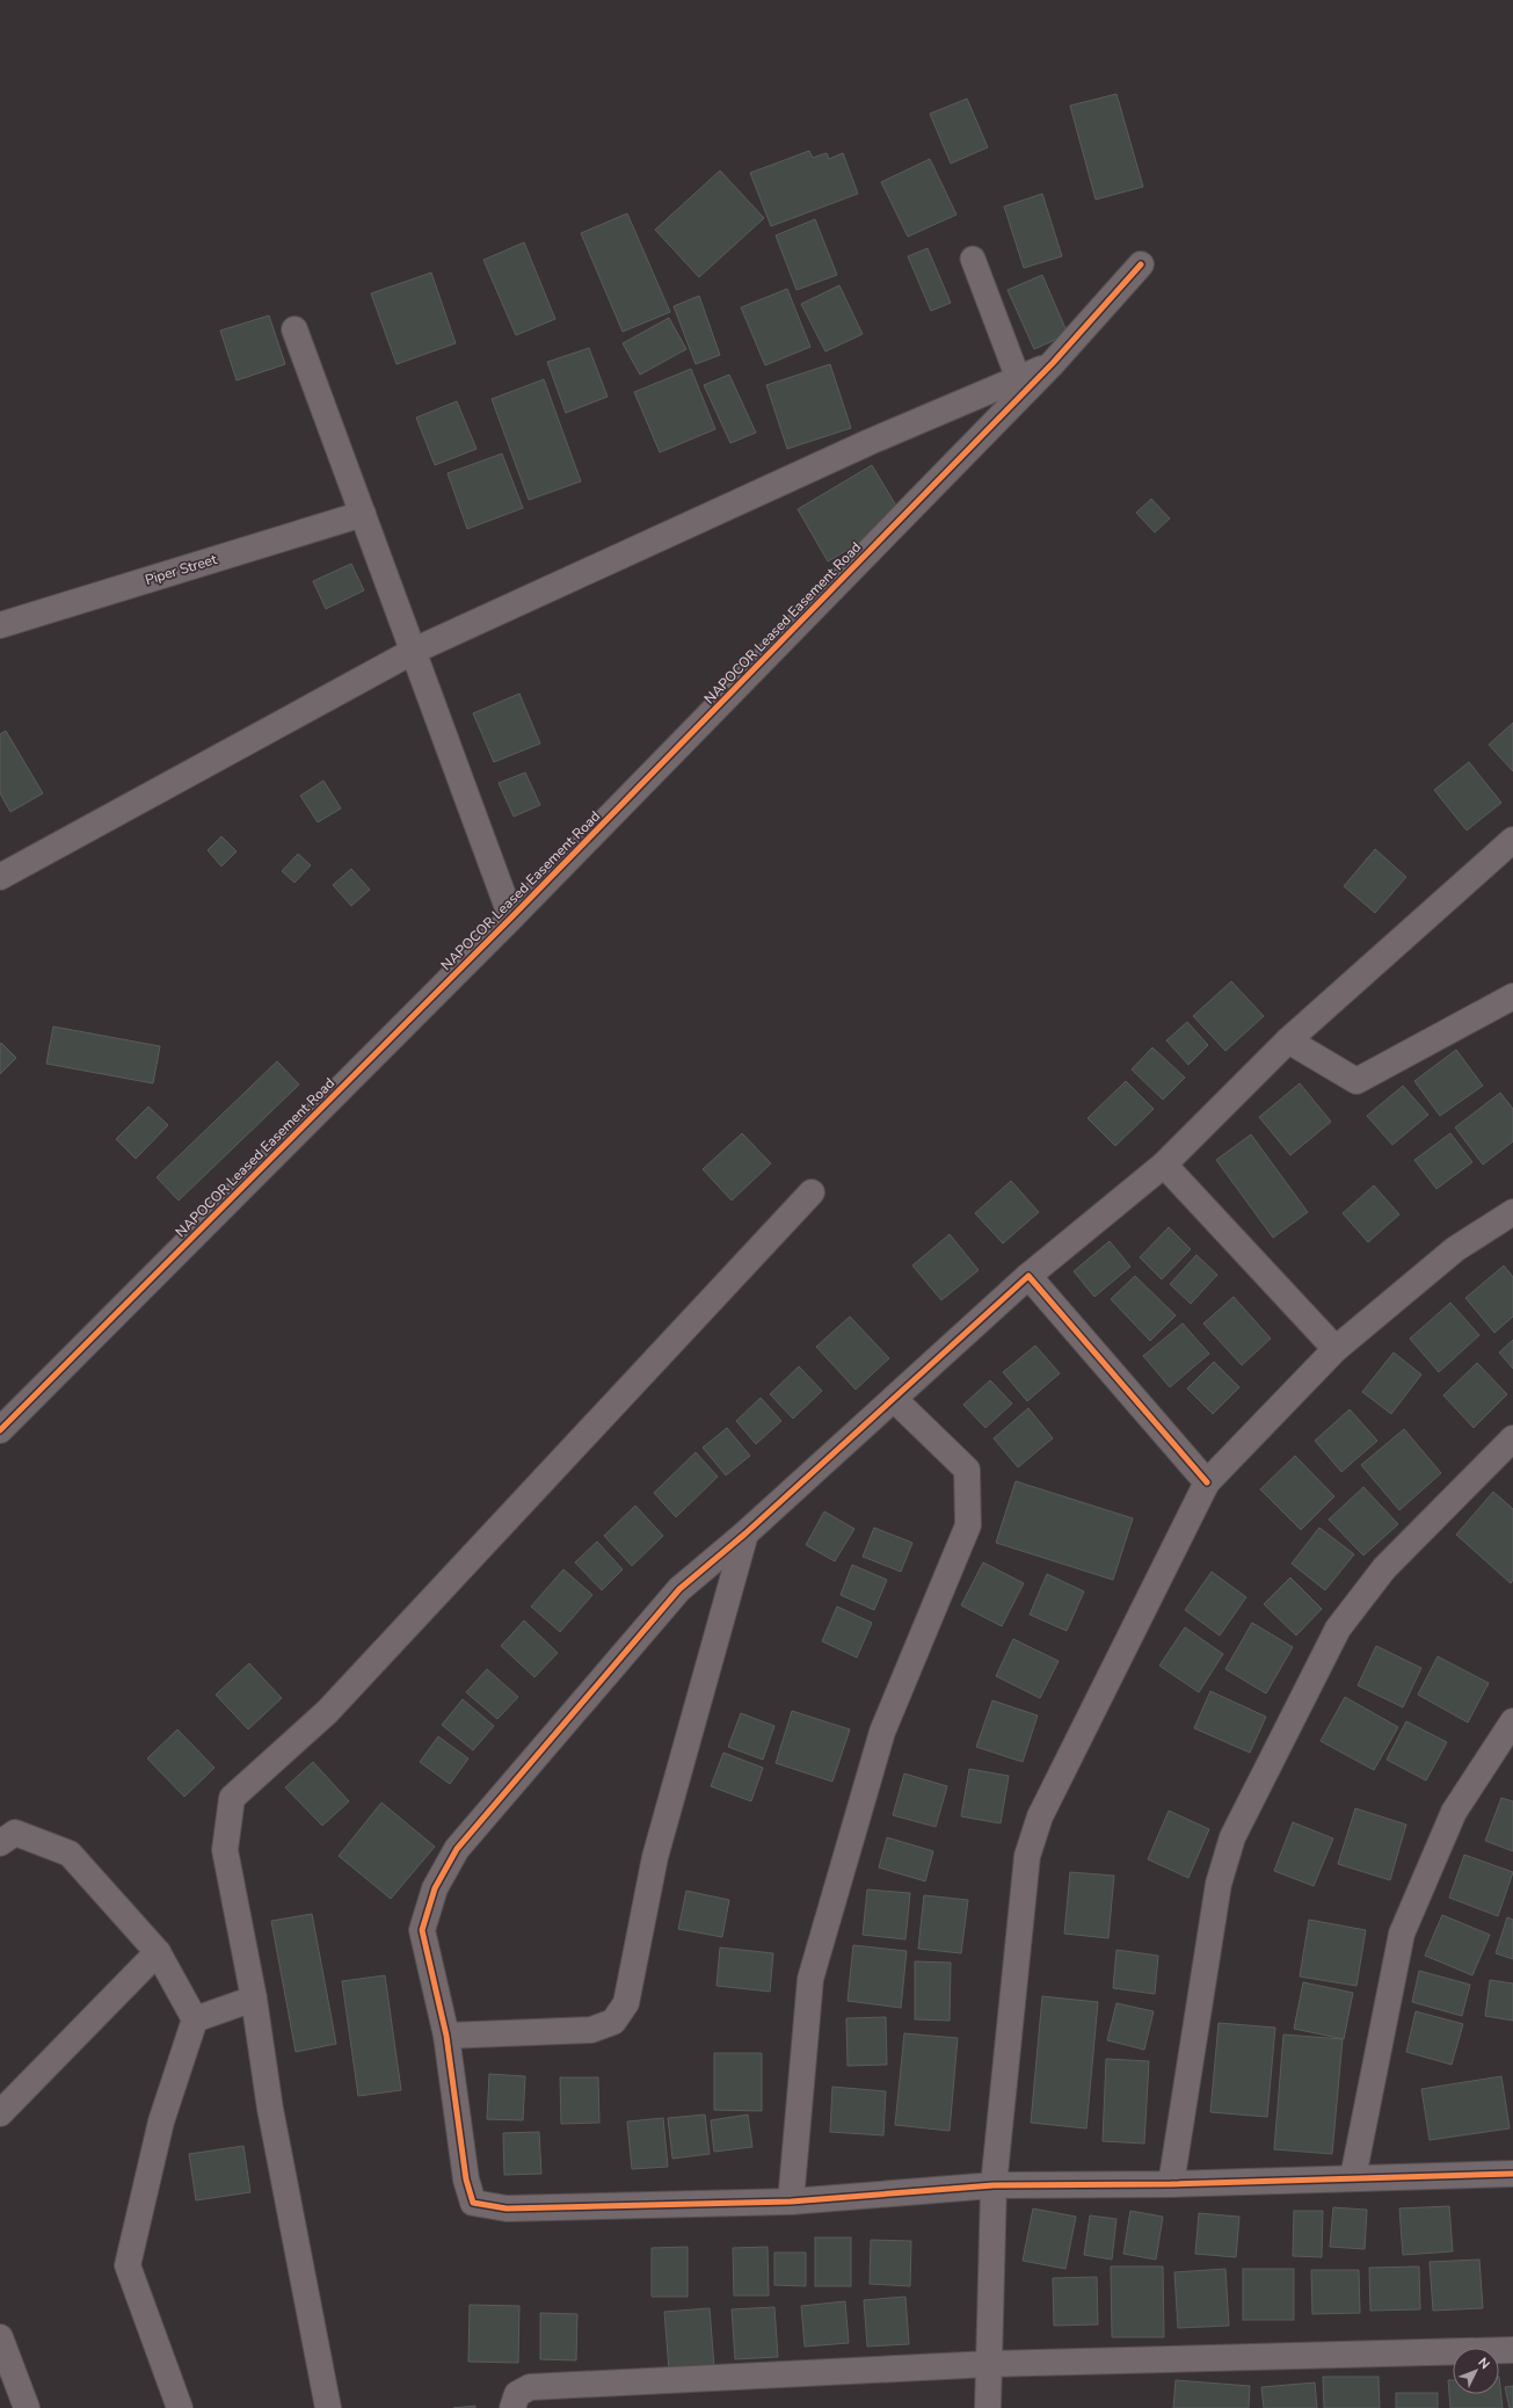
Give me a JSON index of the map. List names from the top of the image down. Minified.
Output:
{"streets":{"street":["Piper Street","NAPOCOR Leased Easement Road"]},"north":"top right"}
